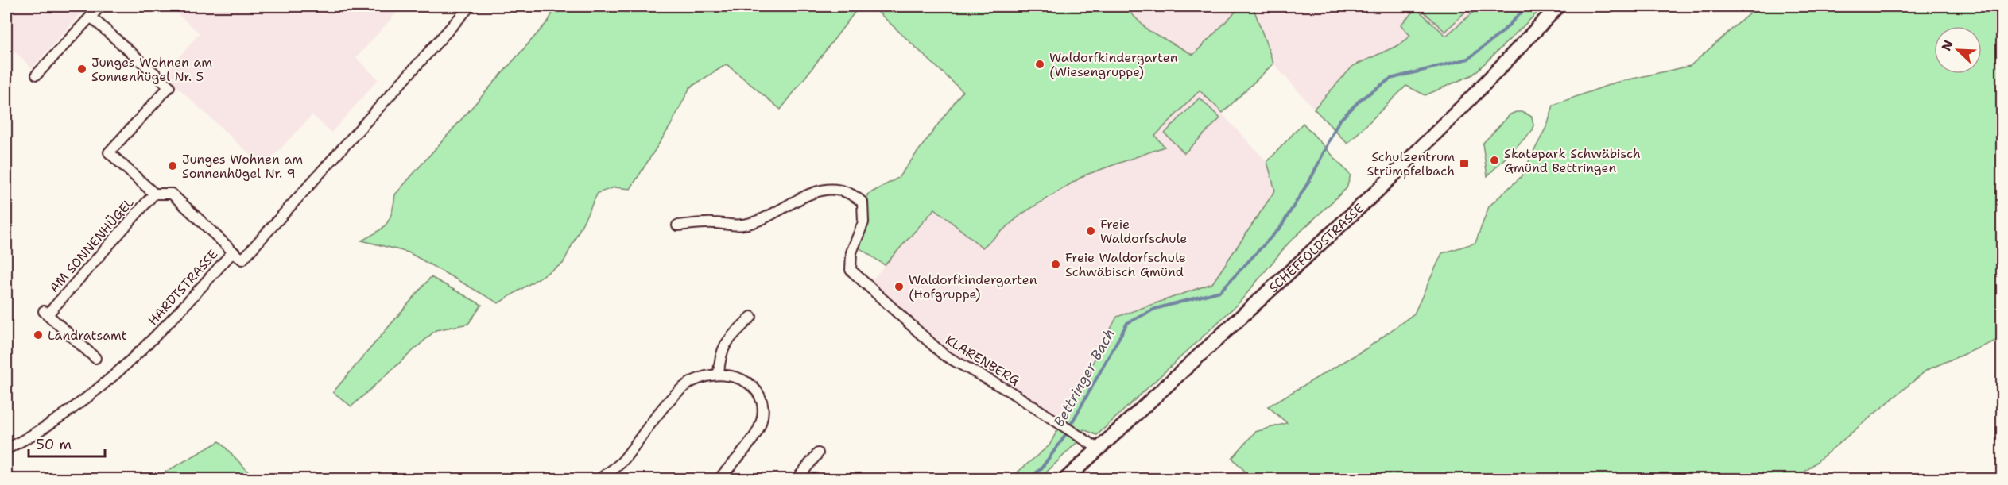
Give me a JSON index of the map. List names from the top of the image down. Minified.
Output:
{"streets":{"main road":["SCHEFFOLDSTRASSE"],"street":["AM SONNENHÜGEL","HARDTSTRASSE","KLARENBERG"]},"crossings":[["SCHEFFOLDSTRASSE","KLARENBERG"]],"water":["Bettringer Bach"],"places":{"other":["Waldorfkindergarten (Wiesengruppe)","Junges Wohnen am Sonnenhügel Nr. 5","Skatepark Schwäbisch Gmünd Bettringen","Junges Wohnen am Sonnenhügel Nr. 9","Freie Waldorfschule","Freie Waldorfschule Schwäbisch Gmünd","Waldorfkindergarten (Hofgruppe)","Landratsamt"],"transit":["Schulzentrum Strümpfelbach"]},"scale_bar":"50 m","north":"top left"}
